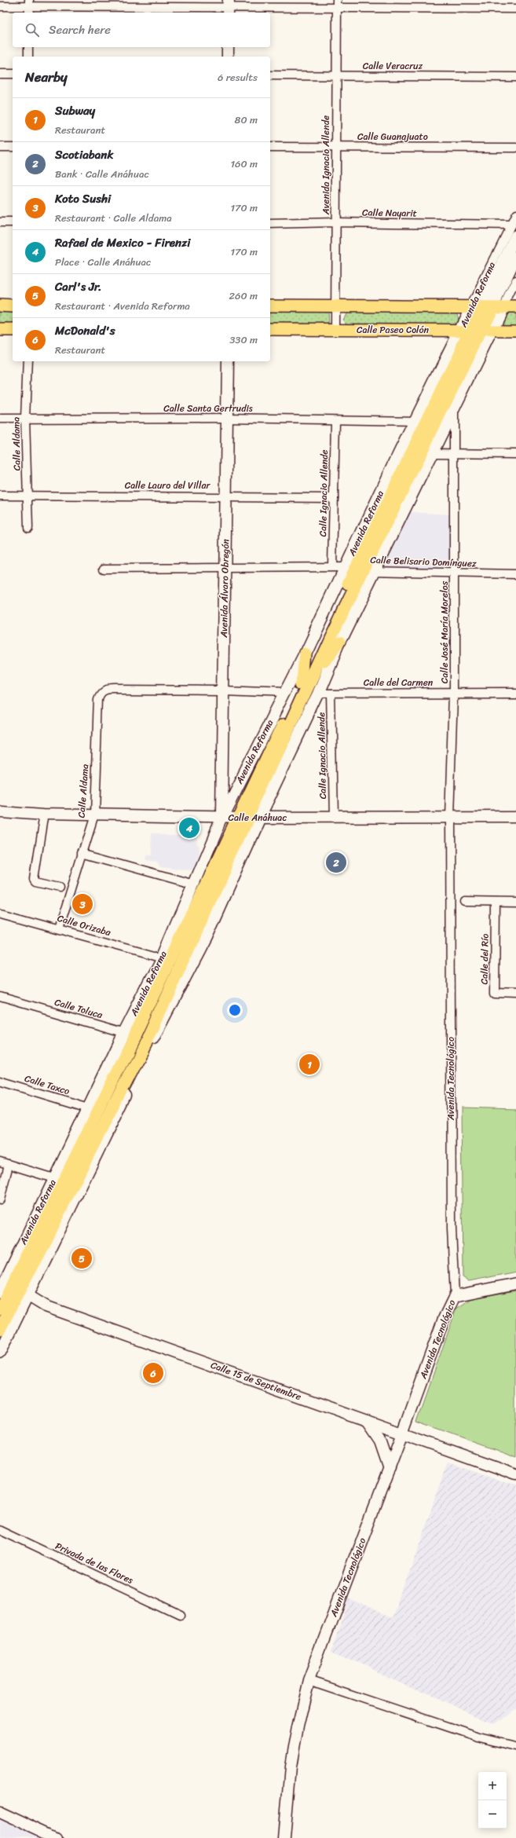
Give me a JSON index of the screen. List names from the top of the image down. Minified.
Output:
{"streets":{"main road":["Avenida Reforma","Calle Paseo Colón"],"street":["Calle Veracruz","Calle Guanajuato","Avenida Ignacio Allende","Calle Nayarit","Calle Santa Gertrudis","Calle Aldama","Calle Lauro del Villar","Calle Ignacio Allende","Calle Belisario Domínguez","Avenida Álvaro Obregón","Calle José María Morelos","Calle del Carmen","Calle Anáhuac","Calle Orizaba","Calle del Río","Calle Toluca","Avenida Tecnológico","Calle Taxco","Calle 15 de Septiembre","Privada de las Flores"]},"crossings":[["Calle Veracruz","Avenida Ignacio Allende"],["Calle Guanajuato","Avenida Ignacio Allende"],["Avenida Ignacio Allende","Calle Nayarit"],["Avenida Ignacio Allende","Calle Paseo Colón"],["Calle Nayarit","Avenida Reforma"],["Avenida Reforma","Calle Paseo Colón"],["Avenida Reforma","Calle Santa Gertrudis"],["Avenida Reforma","Calle Belisario Domínguez"],["Avenida Reforma","Avenida Álvaro Obregón"],["Avenida Reforma","Calle José María Morelos"],["Avenida Reforma","Calle del Carmen"],["Avenida Reforma","Calle Anáhuac"],["Avenida Reforma","Calle Orizaba"],["Avenida Reforma","Calle Toluca"],["Avenida Reforma","Calle Taxco"],["Avenida Reforma","Calle 15 de Septiembre"],["Calle Santa Gertrudis","Calle Aldama"],["Calle Santa Gertrudis","Calle Ignacio Allende"],["Calle Santa Gertrudis","Avenida Álvaro Obregón"],["Calle Aldama","Calle Lauro del Villar"],["Calle Aldama","Avenida Álvaro Obregón"],["Calle Aldama","Calle Anáhuac"],["Calle Aldama","Calle Orizaba"],["Calle Lauro del Villar","Calle Ignacio Allende"],["Calle Lauro del Villar","Avenida Álvaro Obregón"],["Calle Ignacio Allende","Calle Belisario Domínguez"],["Calle Ignacio Allende","Calle del Carmen"],["Calle Ignacio Allende","Calle Anáhuac"],["Calle Belisario Domínguez","Avenida Álvaro Obregón"],["Calle Belisario Domínguez","Calle José María Morelos"],["Avenida Álvaro Obregón","Calle Anáhuac"],["Calle José María Morelos","Calle del Carmen"],["Calle José María Morelos","Calle Anáhuac"],["Calle José María Morelos","Avenida Tecnológico"],["Calle Anáhuac","Avenida Tecnológico"],["Avenida Tecnológico","Calle 15 de Septiembre"]],"page":{"search":"Search here","heading":["Nearby","6 results"],"list":[{"mark":"1","name":"Subway","note":"Restaurant","value":"80 m"},{"mark":"2","name":"Scotiabank","note":"Bank · Calle Anáhuac","value":"160 m"},{"mark":"3","name":"Koto Sushi","note":"Restaurant · Calle Aldama","value":"170 m"},{"mark":"4","name":"Rafael de Mexico - Firenzi","note":"Place · Calle Anáhuac","value":"170 m"},{"mark":"5","name":"Carl's Jr.","note":"Restaurant · Avenida Reforma","value":"260 m"},{"mark":"6","name":"McDonald's","note":"Restaurant","value":"330 m"}],"pins":["4","2","3","1","5","6"],"map_buttons":["+","−"]}}
